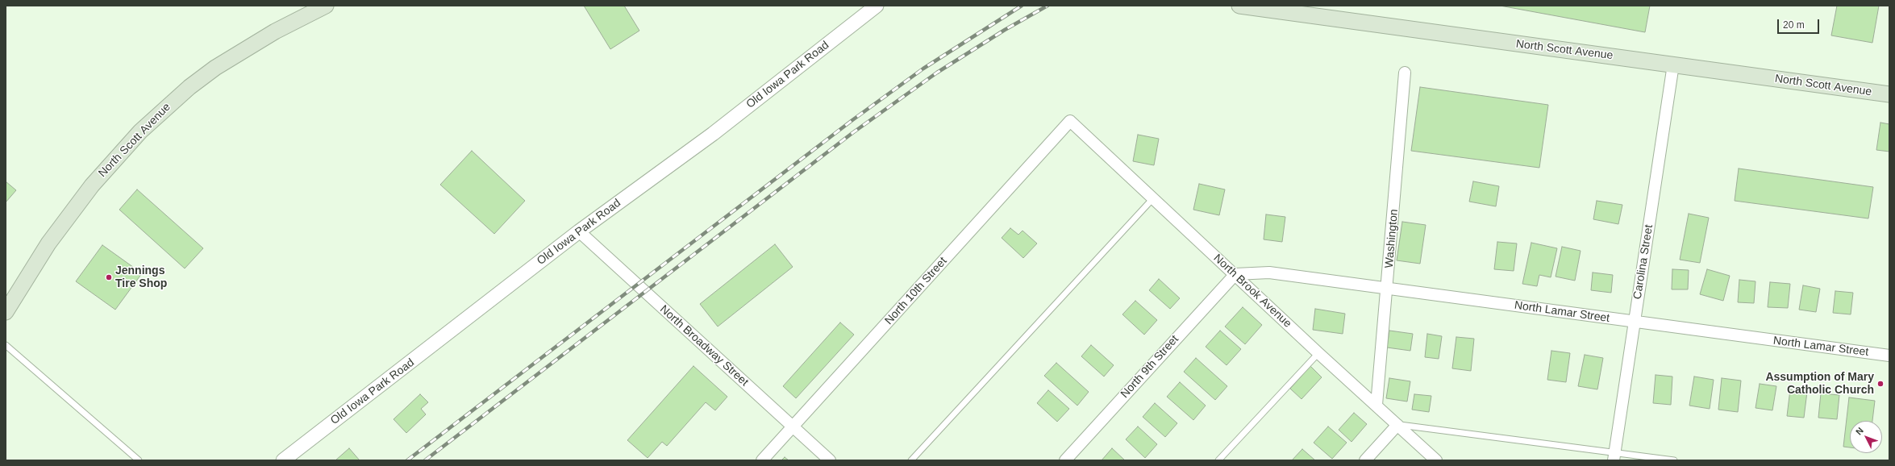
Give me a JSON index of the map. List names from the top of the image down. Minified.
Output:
{"streets":{"main road":["North Scott Avenue"],"street":["Old Iowa Park Road","Washington","Carolina Street","North 10th Street","North Brook Avenue","North Lamar Street","North Broadway Street","North 9th Street"]},"crossings":[["North Scott Avenue","Carolina Street"],["Old Iowa Park Road","North Broadway Street"],["Washington","North Brook Avenue"],["Washington","North Lamar Street"],["Carolina Street","North Lamar Street"],["North 10th Street","North Brook Avenue"],["North 10th Street","North Broadway Street"],["North Brook Avenue","North Lamar Street"],["North Brook Avenue","North 9th Street"],["North Lamar Street","North 9th Street"]],"places":["Jennings Tire Shop","Assumption of Mary Catholic Church"],"scale_bar":"20 m","north":"top left"}
